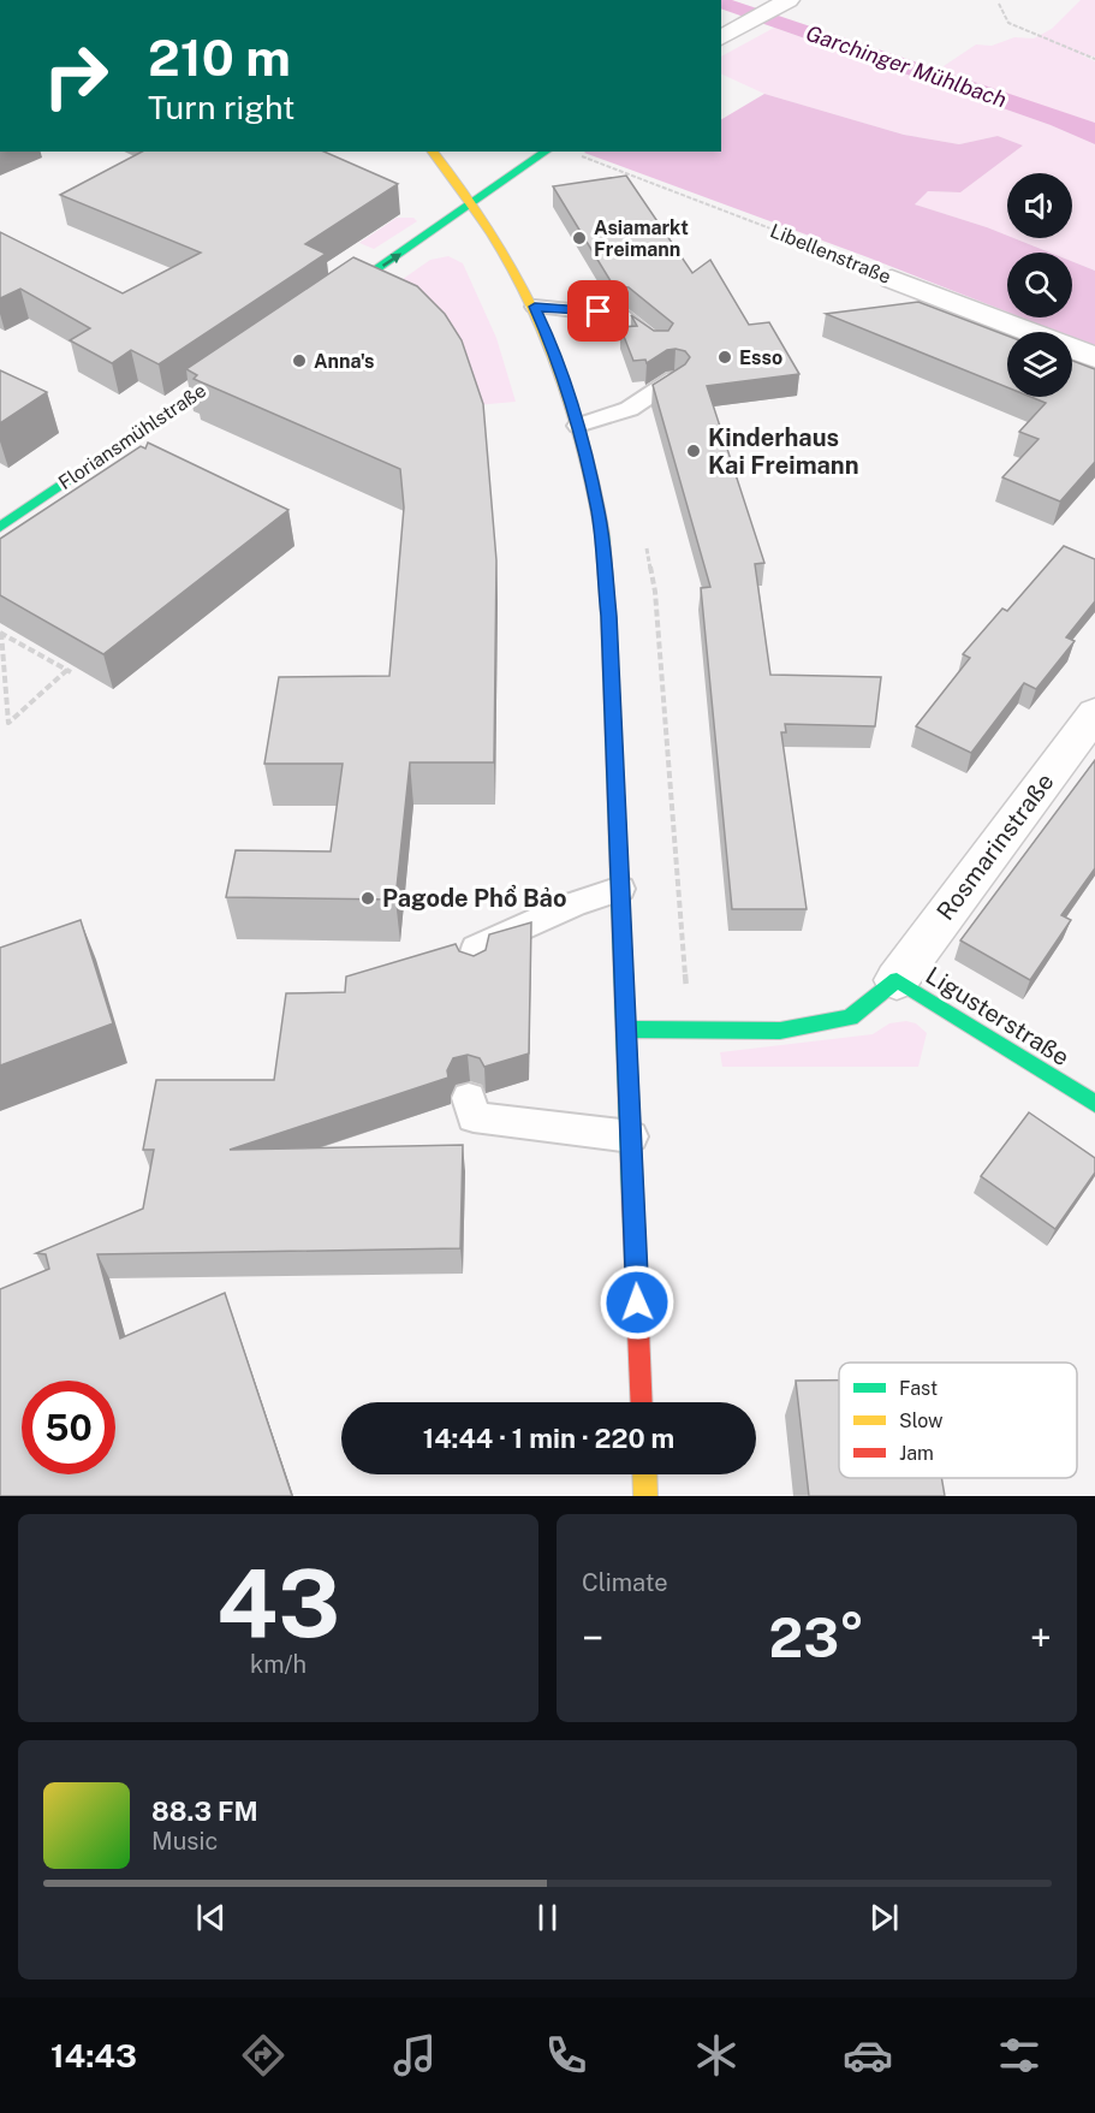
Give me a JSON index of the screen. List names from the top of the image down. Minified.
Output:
{"streets":{"main road":["Floriansmühlstraße","Ligusterstraße"],"street":["Libellenstraße","Rosmarinstraße"]},"crossings":[["Rosmarinstraße","Ligusterstraße"]],"water":["Garchinger Mühlbach"],"places":["Asiamarkt Freimann","Esso","Anna's","Kinderhaus Kai Freimann","Pagode Phổ Bảo"],"legend":["Fast","Slow","Jam"],"page":{"turn":["210 m","Turn right"],"limit":"50","trip":"14:44 · 1 min · 220 m","tile":[["43","km/h"],"Climate"],"heat":["−","23°","+"],"song":["88.3 FM","Music"],"tabs":"14:43"}}
